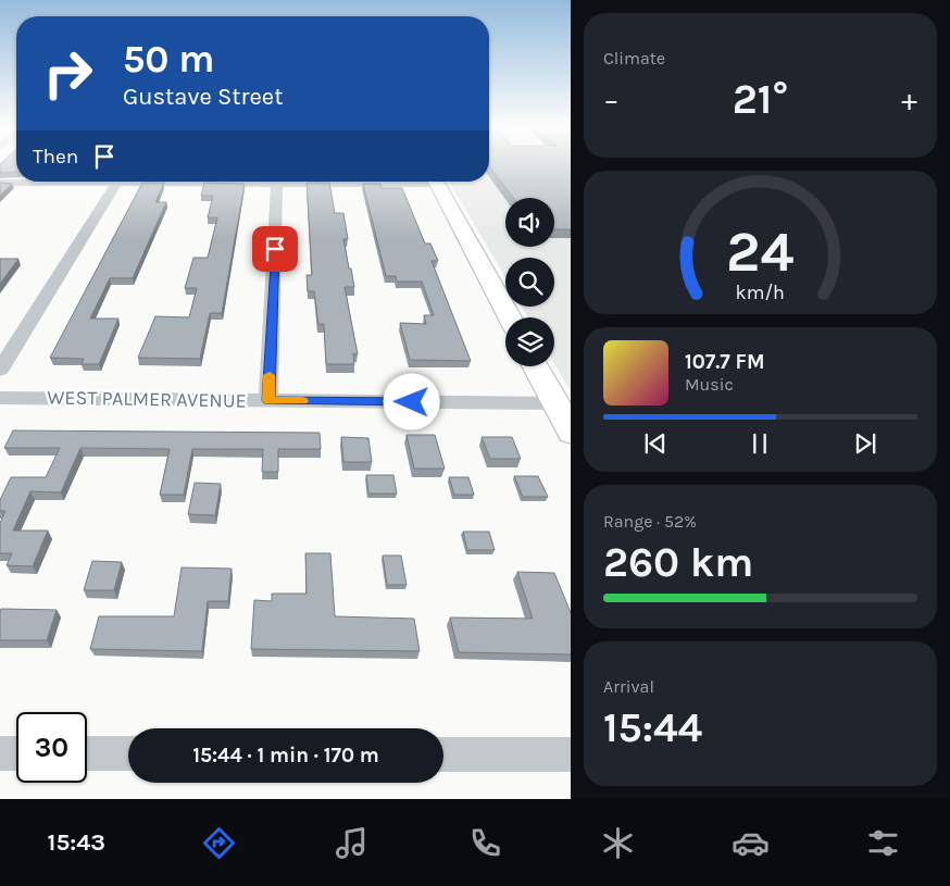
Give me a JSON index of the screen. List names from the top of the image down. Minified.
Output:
{"streets":{"street":["WEST PALMER AVENUE"]},"page":{"tile":["Climate",["Range · 52%","260 km"],["Arrival","15:44"]],"turn":["50 m","Gustave Street"],"heat":["−","21°","+"],"then":"Then","song":["107.7 FM","Music"],"limit":"30","trip":"15:44 · 1 min · 170 m","tabs":"15:43","gauge":["24","km/h"]}}
